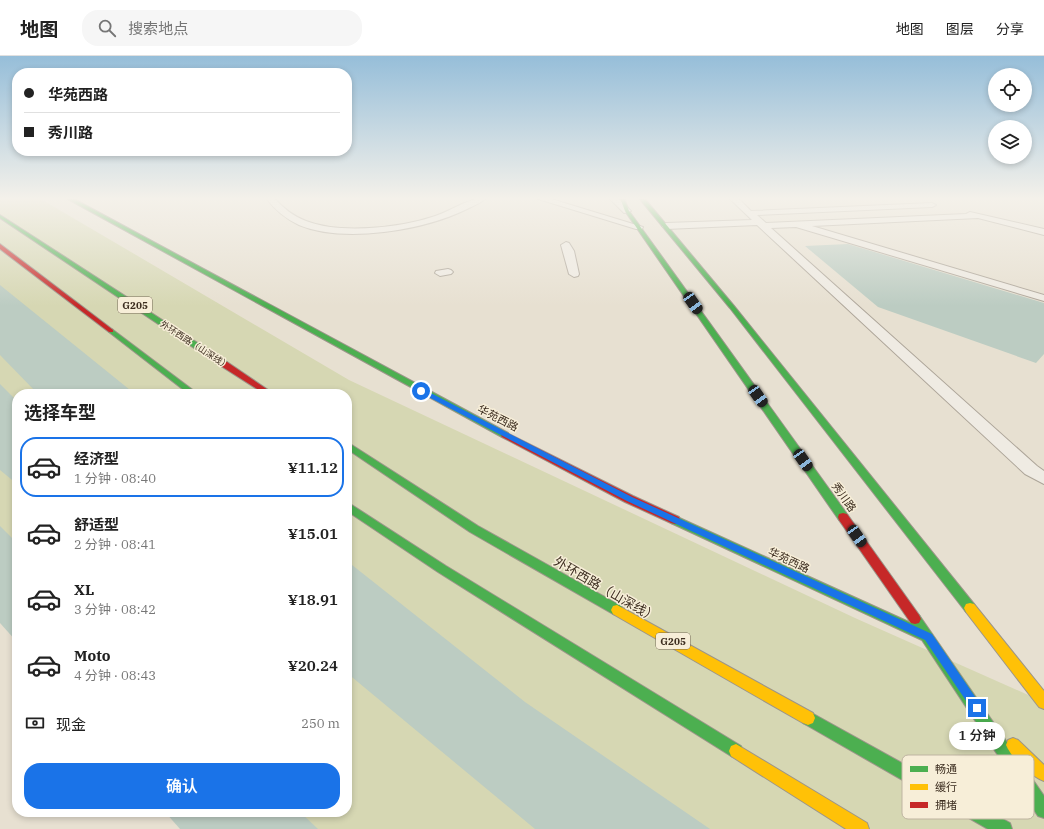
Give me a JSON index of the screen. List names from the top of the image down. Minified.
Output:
{"streets":{"main road":["G205","外环西路（山深线）","华苑西路","秀川路"]},"crossings":[["华苑西路","秀川路"]],"legend":["畅通","缓行","拥堵"],"page":{"header":"地图","search":"搜索地点","nav":["地图","图层","分享"],"banner":["华苑西路","秀川路"],"heading":"选择车型","list":[{"name":"经济型","note":"1 分钟 · 08:40","value":"¥11.12"},{"name":"舒适型","note":"2 分钟 · 08:41","value":"¥15.01"},{"name":"XL","note":"3 分钟 · 08:42","value":"¥18.91"},{"name":"Moto","note":"4 分钟 · 08:43","value":"¥20.24"}],"pay":["现金","250 m"],"bubble":"1 分钟","buttons":"确认"}}
